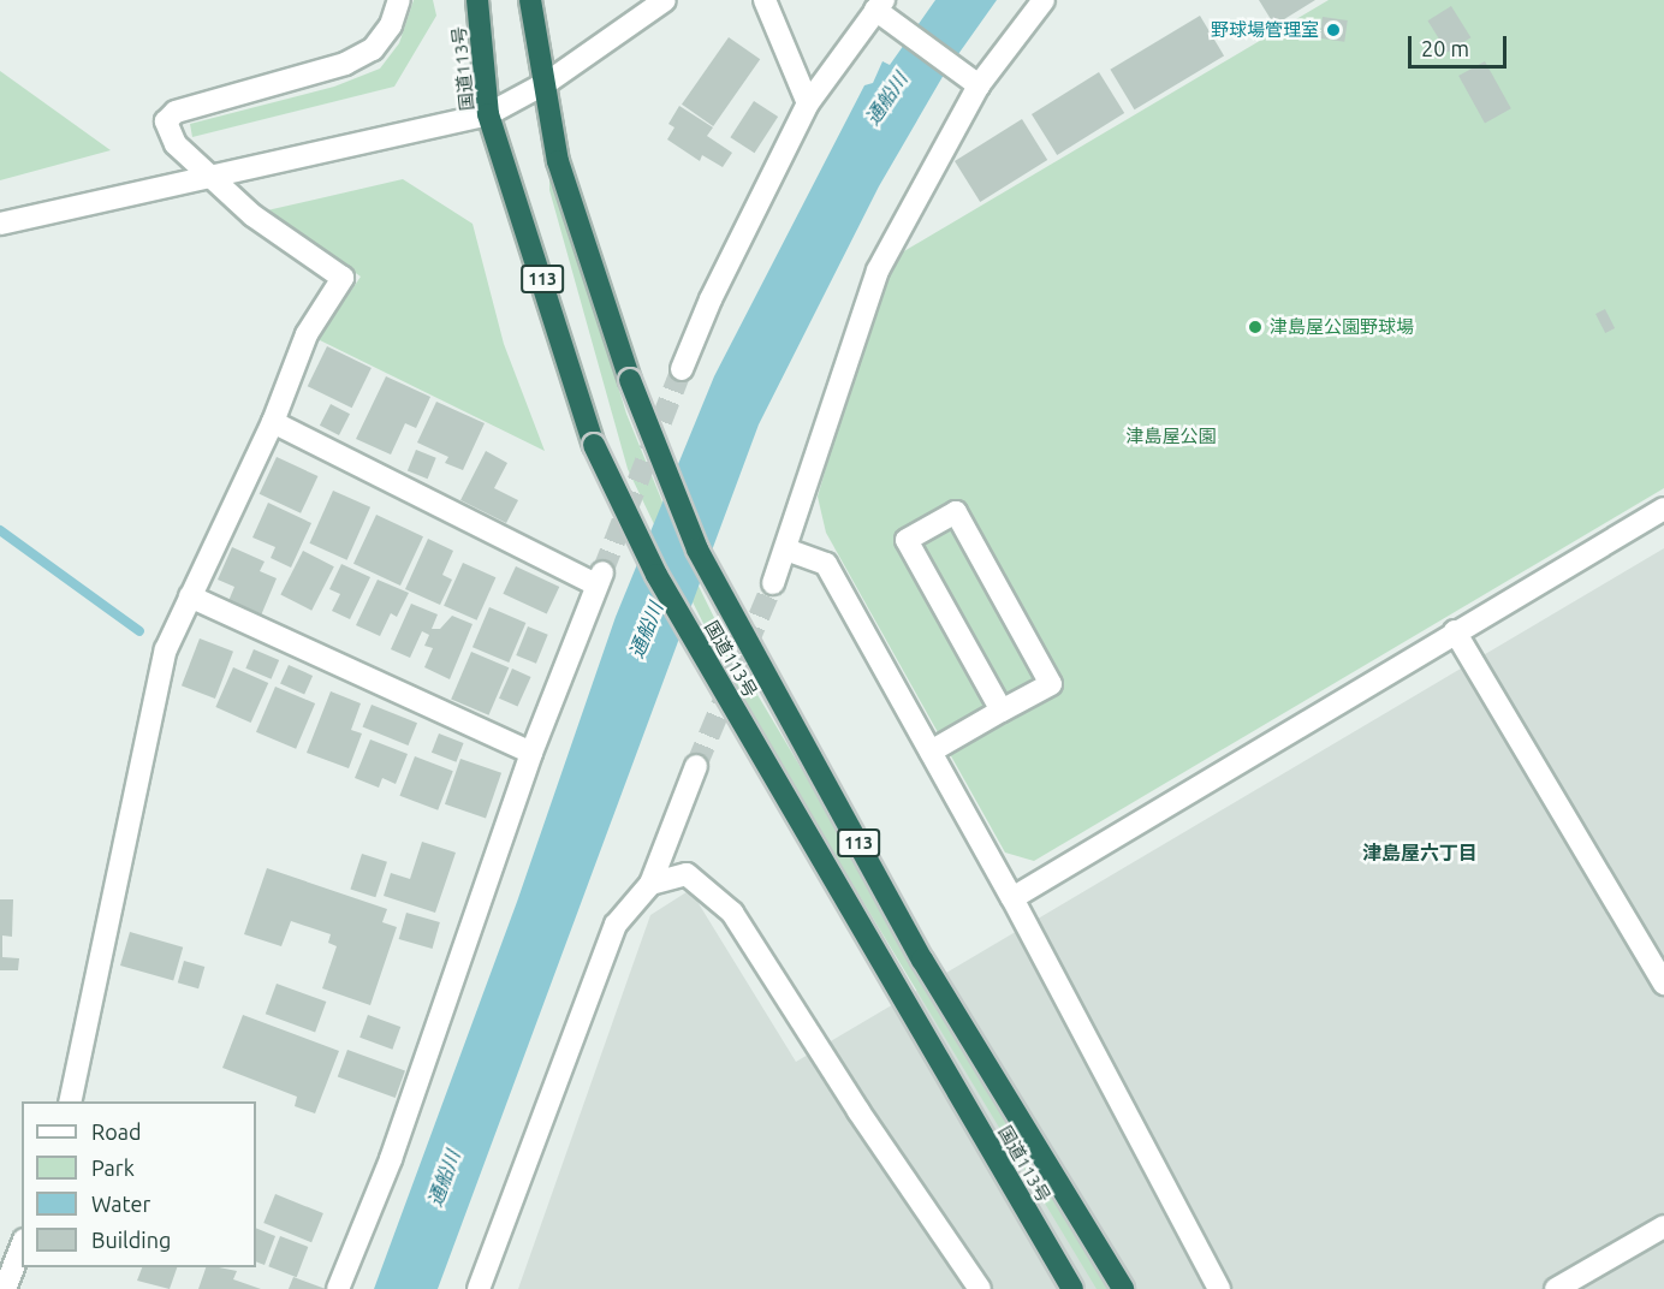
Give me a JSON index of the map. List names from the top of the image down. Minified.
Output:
{"streets":{"highway":["国道113号","113"]},"districts":["津島屋六丁目"],"water":["通船川"],"parks":["津島屋公園"],"places":["野球場管理室","津島屋公園野球場"],"legend":["Road","Park","Water","Building"],"scale_bar":"20 m"}
